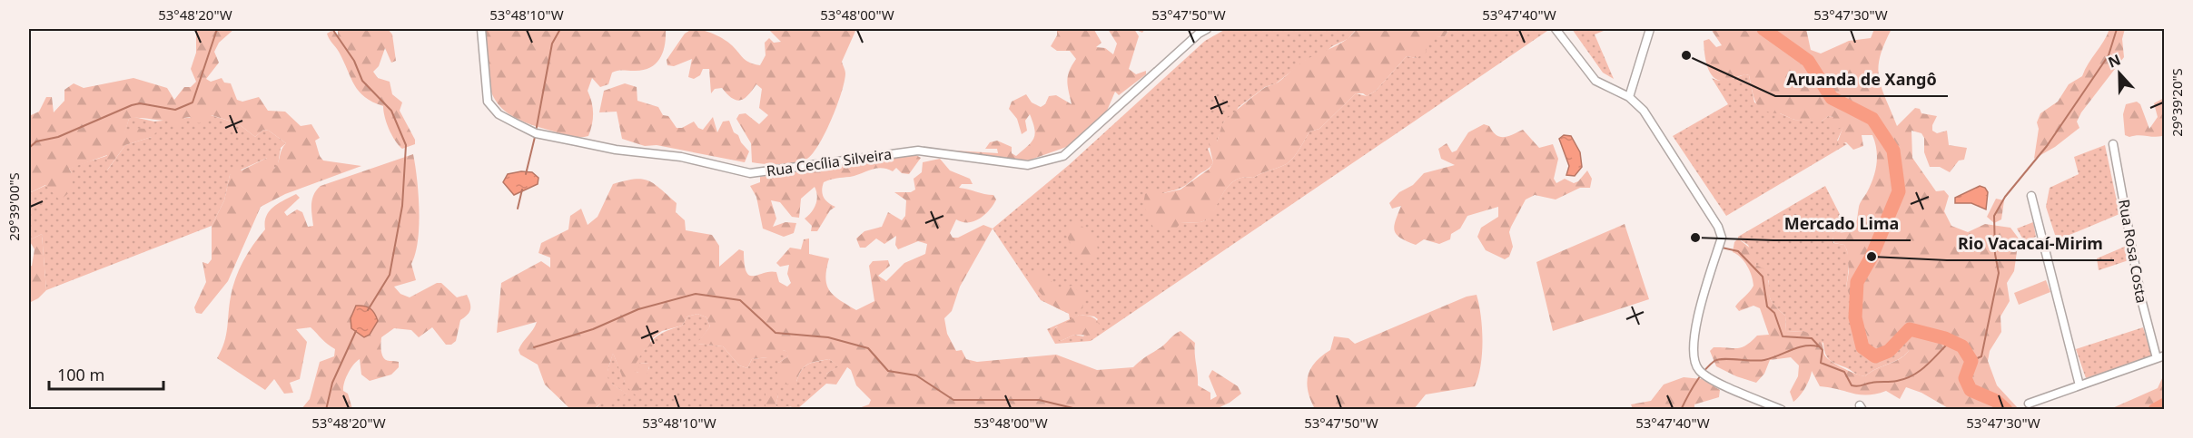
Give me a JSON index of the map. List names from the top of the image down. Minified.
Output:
{"streets":{"street":["Rua Cecília Silveira","Rua Rosa Costa"]},"places":["Aruanda de Xangô","Mercado Lima","Rio Vacacaí-Mirim"],"scale_bar":"100 m","north":"top","coordinates":["53°48'20\"W","53°48'10\"W","53°48'00\"W","53°47'50\"W","53°47'40\"W","53°47'30\"W","29°39'20\"S","29°39'00\"S"]}
